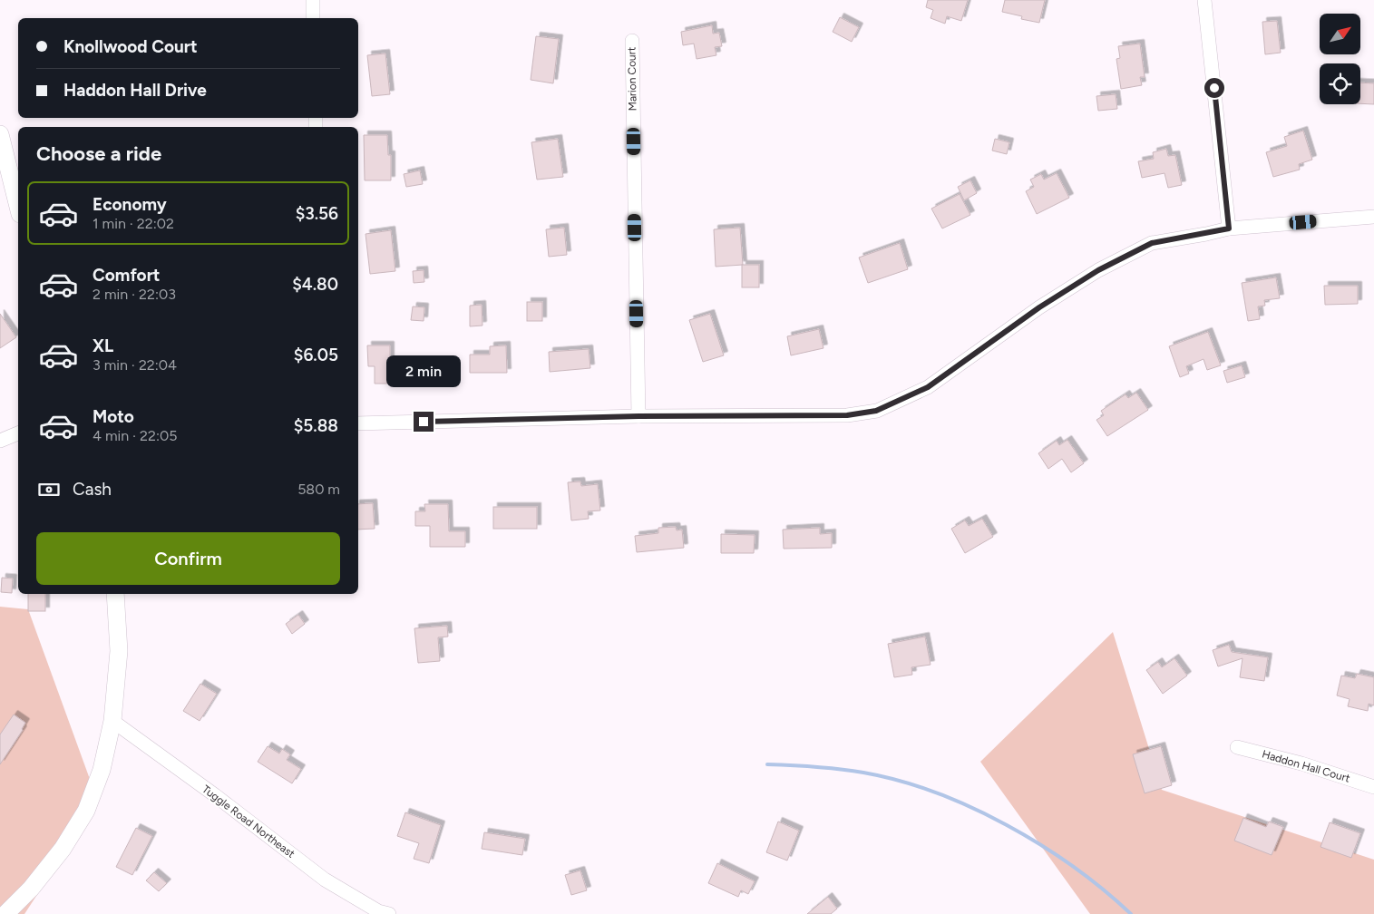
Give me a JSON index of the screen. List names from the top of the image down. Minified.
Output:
{"streets":{"street":["Marion Court","Haddon Hall Court","Tuggle Road Northeast"]},"north":"top right","page":{"banner":["Knollwood Court","Haddon Hall Drive"],"heading":"Choose a ride","list":[{"name":"Economy","note":"1 min · 22:02","value":"$3.56"},{"name":"Comfort","note":"2 min · 22:03","value":"$4.80"},{"name":"XL","note":"3 min · 22:04","value":"$6.05"},{"name":"Moto","note":"4 min · 22:05","value":"$5.88"}],"bubble":"2 min","pay":["Cash","580 m"],"buttons":"Confirm"}}
